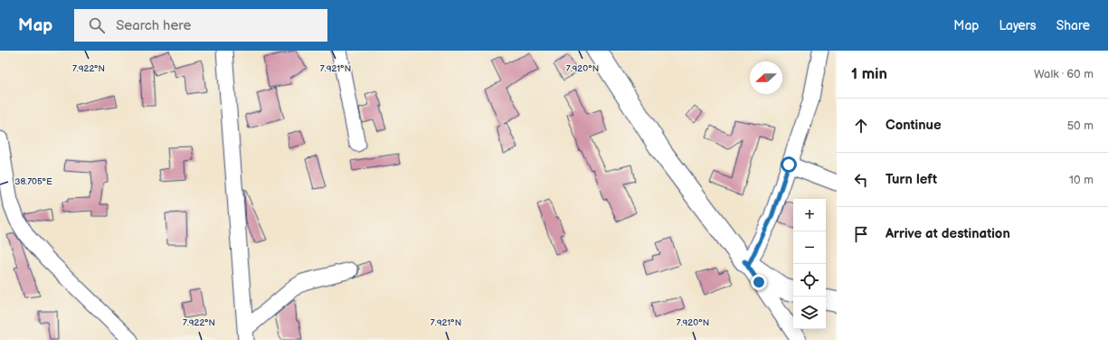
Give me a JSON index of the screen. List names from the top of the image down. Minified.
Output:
{"north":"left","page":{"header":"Map","search":"Search here","nav":["Map","Layers","Share"],"heading":["1 min","Walk · 60 m"],"list":[["Continue","50 m"],["Turn left","10 m"],"Arrive at destination"],"map_buttons":["+","−"]},"coordinates":["7.920°N","7.922°N","7.921°N","38.705°E"]}
